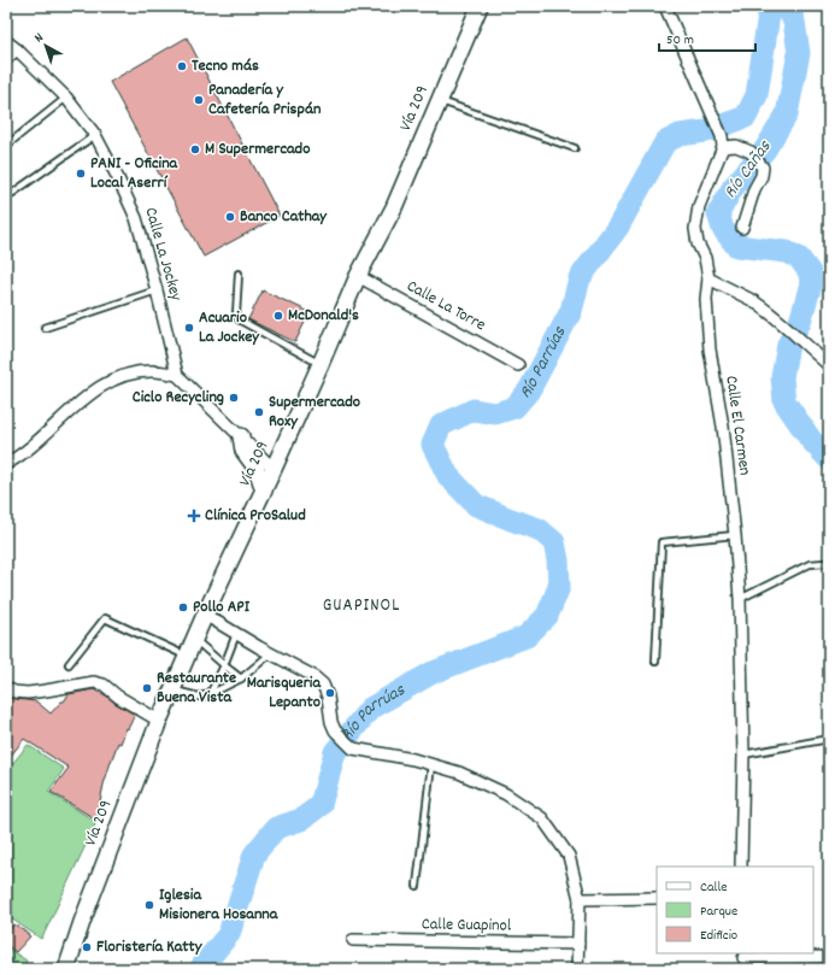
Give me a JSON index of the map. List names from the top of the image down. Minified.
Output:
{"streets":{"main road":["Vía 209"],"street":["Calle La Jockey","Calle La Torre","Calle El Carmen","Calle Guapinol"]},"crossings":[["Vía 209","Calle La Torre"]],"districts":["GUAPINOL"],"water":["Río Cañas","Río Parrúas"],"places":{"other":["Tecno más","Panadería y Cafetería Prispán","M Supermercado","PANI - Oficina Local Aserrí","Banco Cathay","McDonald's","Acuario La Jockey","Ciclo Recycling","Supermercado Roxy","Pollo API","Restaurante Buena Vista","Marisqueria Lepanto","Iglesia Misionera Hosanna","Floristería Katty"],"health":["Clínica ProSalud"]},"legend":["Calle","Parque","Edificio"],"scale_bar":"50 m","north":"top left"}
